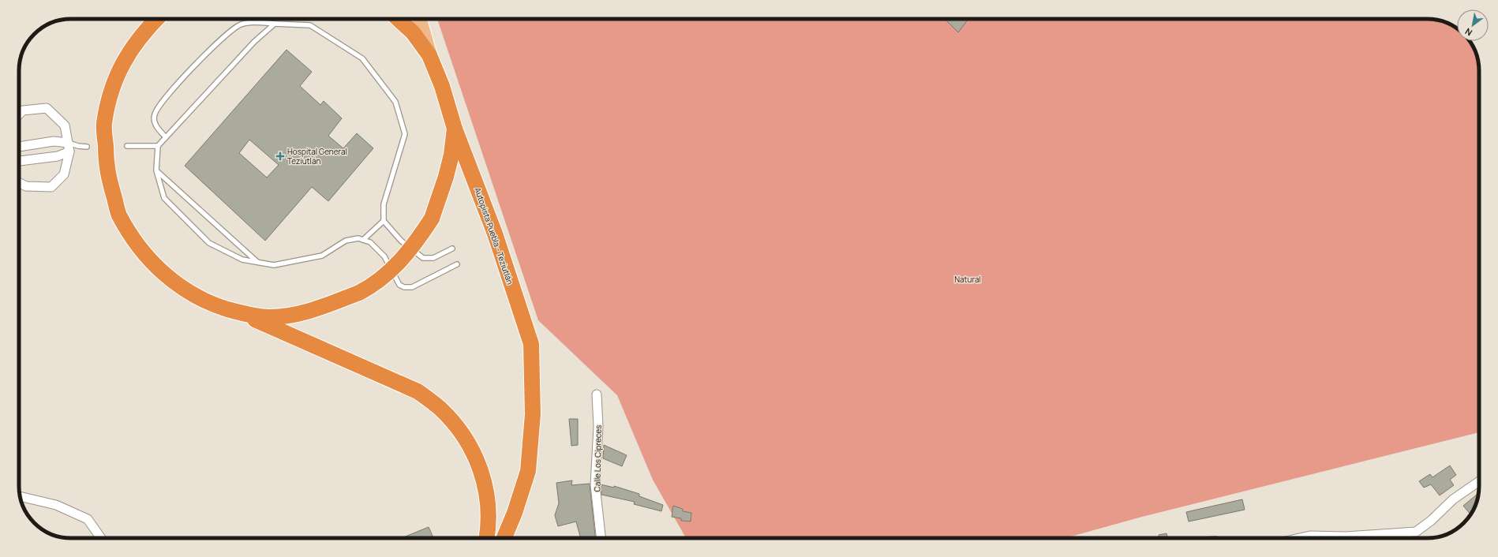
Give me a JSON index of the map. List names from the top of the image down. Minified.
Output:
{"streets":{"highway":["Autopista Puebla - Teziutlán"],"street":["Calle Los Cipreces"]},"parks":["Natural"],"places":{"health":["Hospital General Teziutlán"]},"north":"bottom left"}
